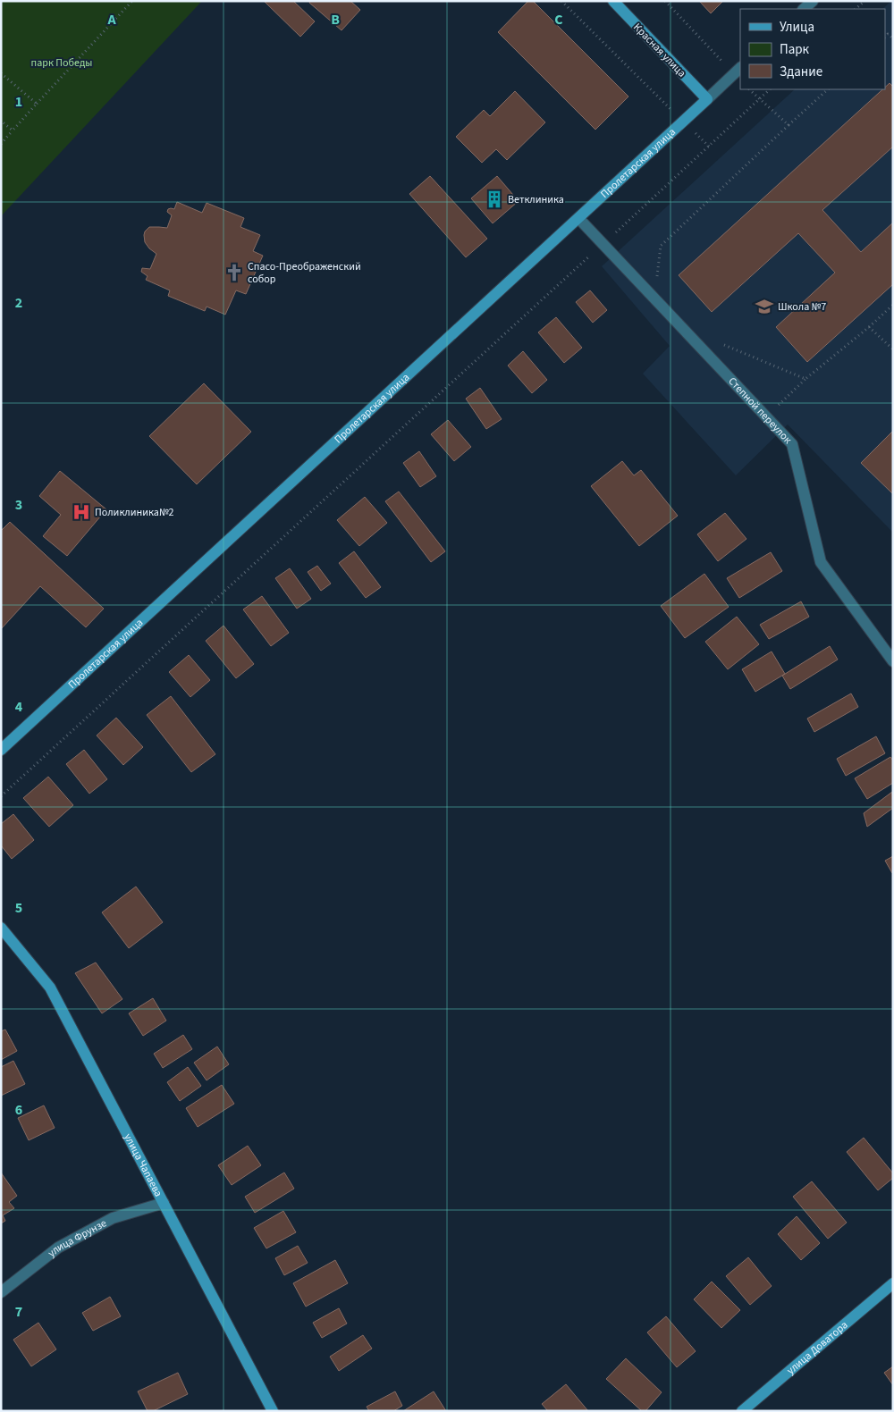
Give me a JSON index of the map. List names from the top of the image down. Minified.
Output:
{"streets":{"street":["Красная улица","Пролетарская улица","Степной переулок","улица Чапаева","улица Фрунзе","улица Доватора"]},"crossings":[["Красная улица","Пролетарская улица"],["Пролетарская улица","Степной переулок"],["улица Чапаева","улица Фрунзе"]],"parks":["парк Победы"],"places":{"building":["Ветклиника"],"church":["Спасо-Преображенский собор"],"school or university":["Школа №7"],"hospital":["Поликлиника№2"]},"legend":["Улица","Парк","Здание"],"grid":{"columns":["A","B","C"],"rows":["1","2","3","4","5","6","7"]}}
